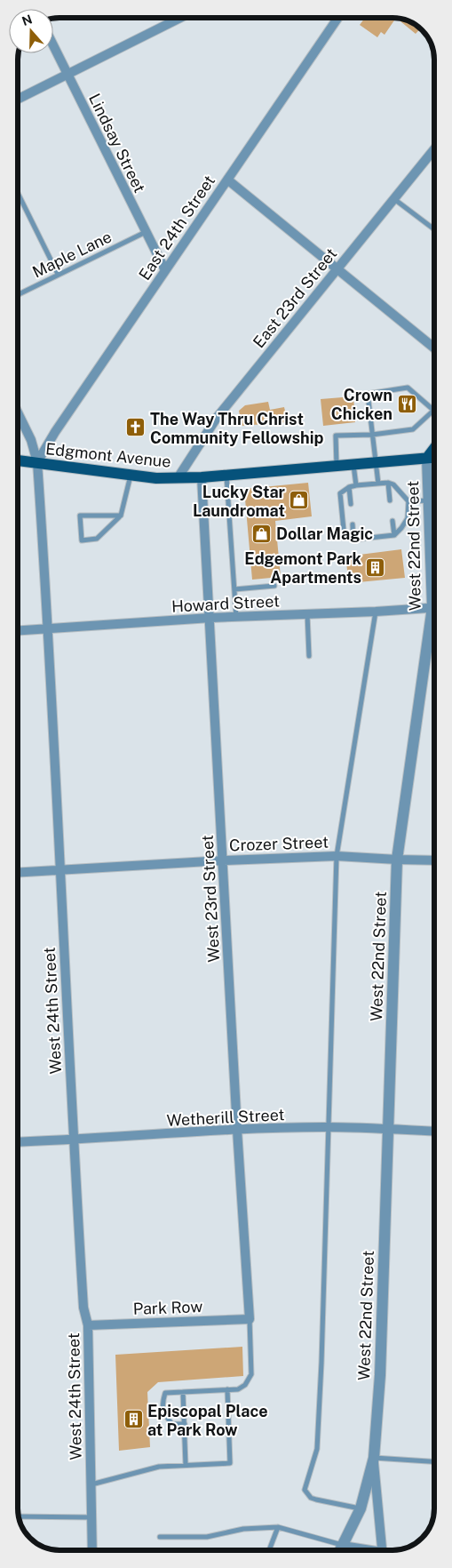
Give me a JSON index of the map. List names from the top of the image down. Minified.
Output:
{"streets":{"main road":["Edgmont Avenue"],"street":["Lindsay Street","East 24th Street","East 23rd Street","West 22nd Street","Howard Street","Crozer Street","West 23rd Street","West 24th Street","Wetherill Street","Park Row"],"lane":["Maple Lane"]},"crossings":[["Lindsay Street","East 24th Street"],["Lindsay Street","Maple Lane"],["East 24th Street","Edgmont Avenue"],["East 24th Street","West 24th Street"],["East 23rd Street","Edgmont Avenue"],["Edgmont Avenue","West 22nd Street"],["Edgmont Avenue","West 23rd Street"],["Edgmont Avenue","West 24th Street"],["West 22nd Street","Crozer Street"],["West 22nd Street","Wetherill Street"],["Howard Street","West 23rd Street"],["Howard Street","West 24th Street"],["Crozer Street","West 23rd Street"],["Crozer Street","West 24th Street"],["West 23rd Street","Wetherill Street"],["West 23rd Street","Park Row"],["West 24th Street","Wetherill Street"],["West 24th Street","Park Row"]],"places":{"restaurant":["Crown Chicken"],"church":["The Way Thru Christ Community Fellowship"],"shop":["Lucky Star Laundromat","Dollar Magic"],"building":["Edgemont Park Apartments","Episcopal Place at Park Row"]},"north":"top"}
